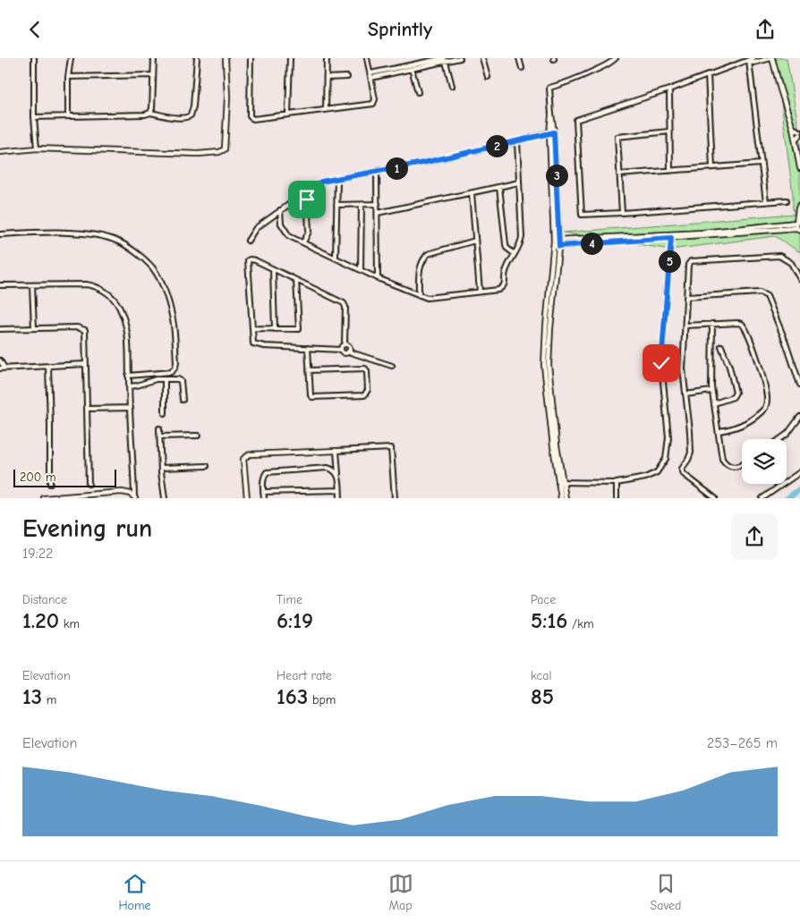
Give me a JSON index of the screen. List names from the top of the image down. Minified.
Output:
{"scale_bar":"200 m","page":{"header":"Sprintly","pins":["2","1","3","4","5"],"scale":"200 m","heading":["Evening run","19:22"],"stats":[["Distance","1.20 km"],["Time","6:19"],["Pace","5:16 /km"],["Elevation","13 m"],["Heart rate","163 bpm"],["kcal","85"]],"chart":["Elevation","253–265 m"],"tabs":["Home","Map","Saved"]}}
